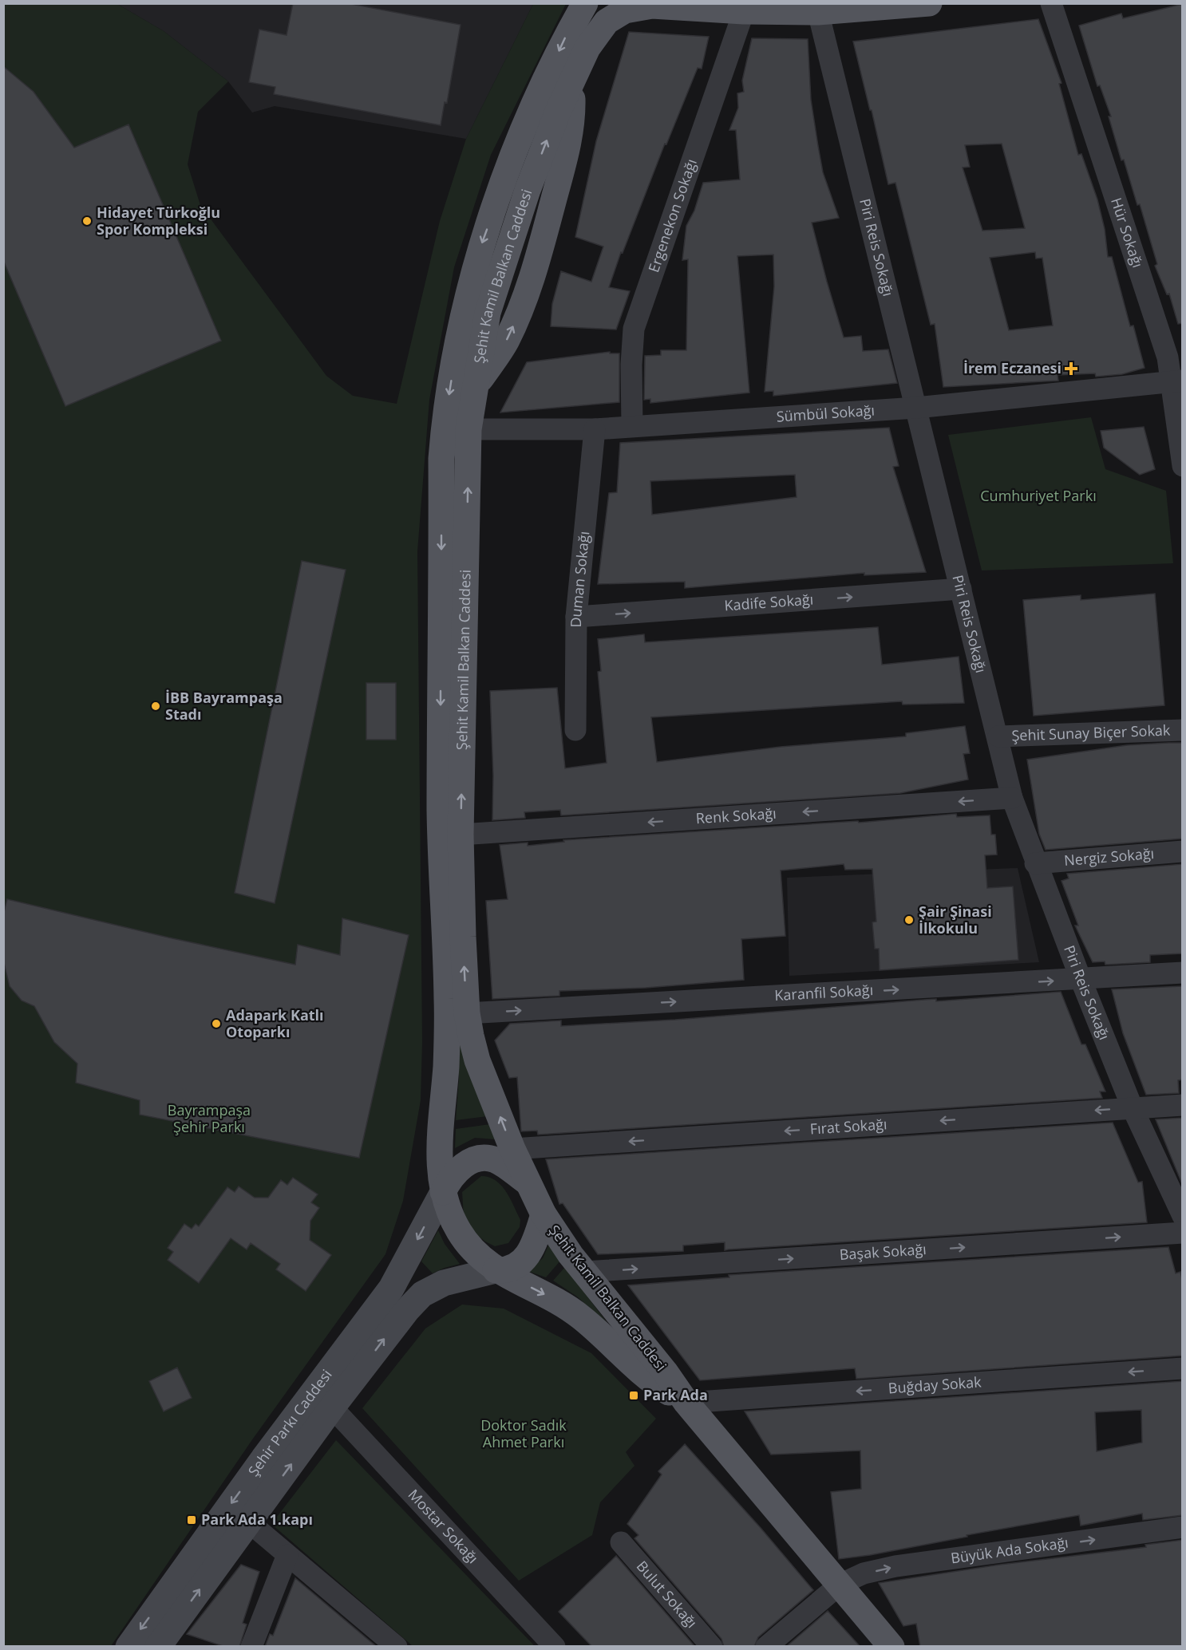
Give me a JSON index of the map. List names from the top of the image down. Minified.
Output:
{"streets":{"main road":["Şehit Kamil Balkan Caddesi","Şehir Parkı Caddesi"],"street":["Ergenekon Sokağı","Hür Sokağı","Piri Reis Sokağı","Sümbül Sokağı","Duman Sokağı","Kadife Sokağı","Şehit Sunay Biçer Sokak","Renk Sokağı","Nergiz Sokağı","Karanfil Sokağı","Fırat Sokağı","Başak Sokağı","Buğday Sokak","Mostar Sokağı","Büyük Ada Sokağı","Bulut Sokağı"]},"crossings":[["Ergenekon Sokağı","Şehit Kamil Balkan Caddesi"],["Ergenekon Sokağı","Sümbül Sokağı"],["Hür Sokağı","Sümbül Sokağı"],["Piri Reis Sokağı","Şehit Kamil Balkan Caddesi"],["Piri Reis Sokağı","Sümbül Sokağı"],["Piri Reis Sokağı","Kadife Sokağı"],["Piri Reis Sokağı","Şehit Sunay Biçer Sokak"],["Piri Reis Sokağı","Renk Sokağı"],["Piri Reis Sokağı","Nergiz Sokağı"],["Piri Reis Sokağı","Karanfil Sokağı"],["Piri Reis Sokağı","Fırat Sokağı"],["Şehit Kamil Balkan Caddesi","Sümbül Sokağı"],["Şehit Kamil Balkan Caddesi","Renk Sokağı"],["Şehit Kamil Balkan Caddesi","Karanfil Sokağı"],["Şehit Kamil Balkan Caddesi","Fırat Sokağı"],["Şehit Kamil Balkan Caddesi","Başak Sokağı"],["Şehit Kamil Balkan Caddesi","Buğday Sokak"],["Şehit Kamil Balkan Caddesi","Şehir Parkı Caddesi"],["Şehit Kamil Balkan Caddesi","Büyük Ada Sokağı"],["Sümbül Sokağı","Duman Sokağı"],["Duman Sokağı","Kadife Sokağı"],["Şehir Parkı Caddesi","Mostar Sokağı"]],"one_way":["Kadife Sokağı","Renk Sokağı","Karanfil Sokağı","Fırat Sokağı","Başak Sokağı","Buğday Sokak","Büyük Ada Sokağı"],"parks":["Cumhuriyet Parkı","Bayrampaşa Şehir Parkı","Doktor Sadık Ahmet Parkı"],"places":{"other":["Hidayet Türkoğlu Spor Kompleksi","İBB Bayrampaşa Stadı","Şair Şinasi İlkokulu","Adapark Katlı Otoparkı"],"health":["İrem Eczanesi"],"transit":["Park Ada","Park Ada 1.kapı"]}}
